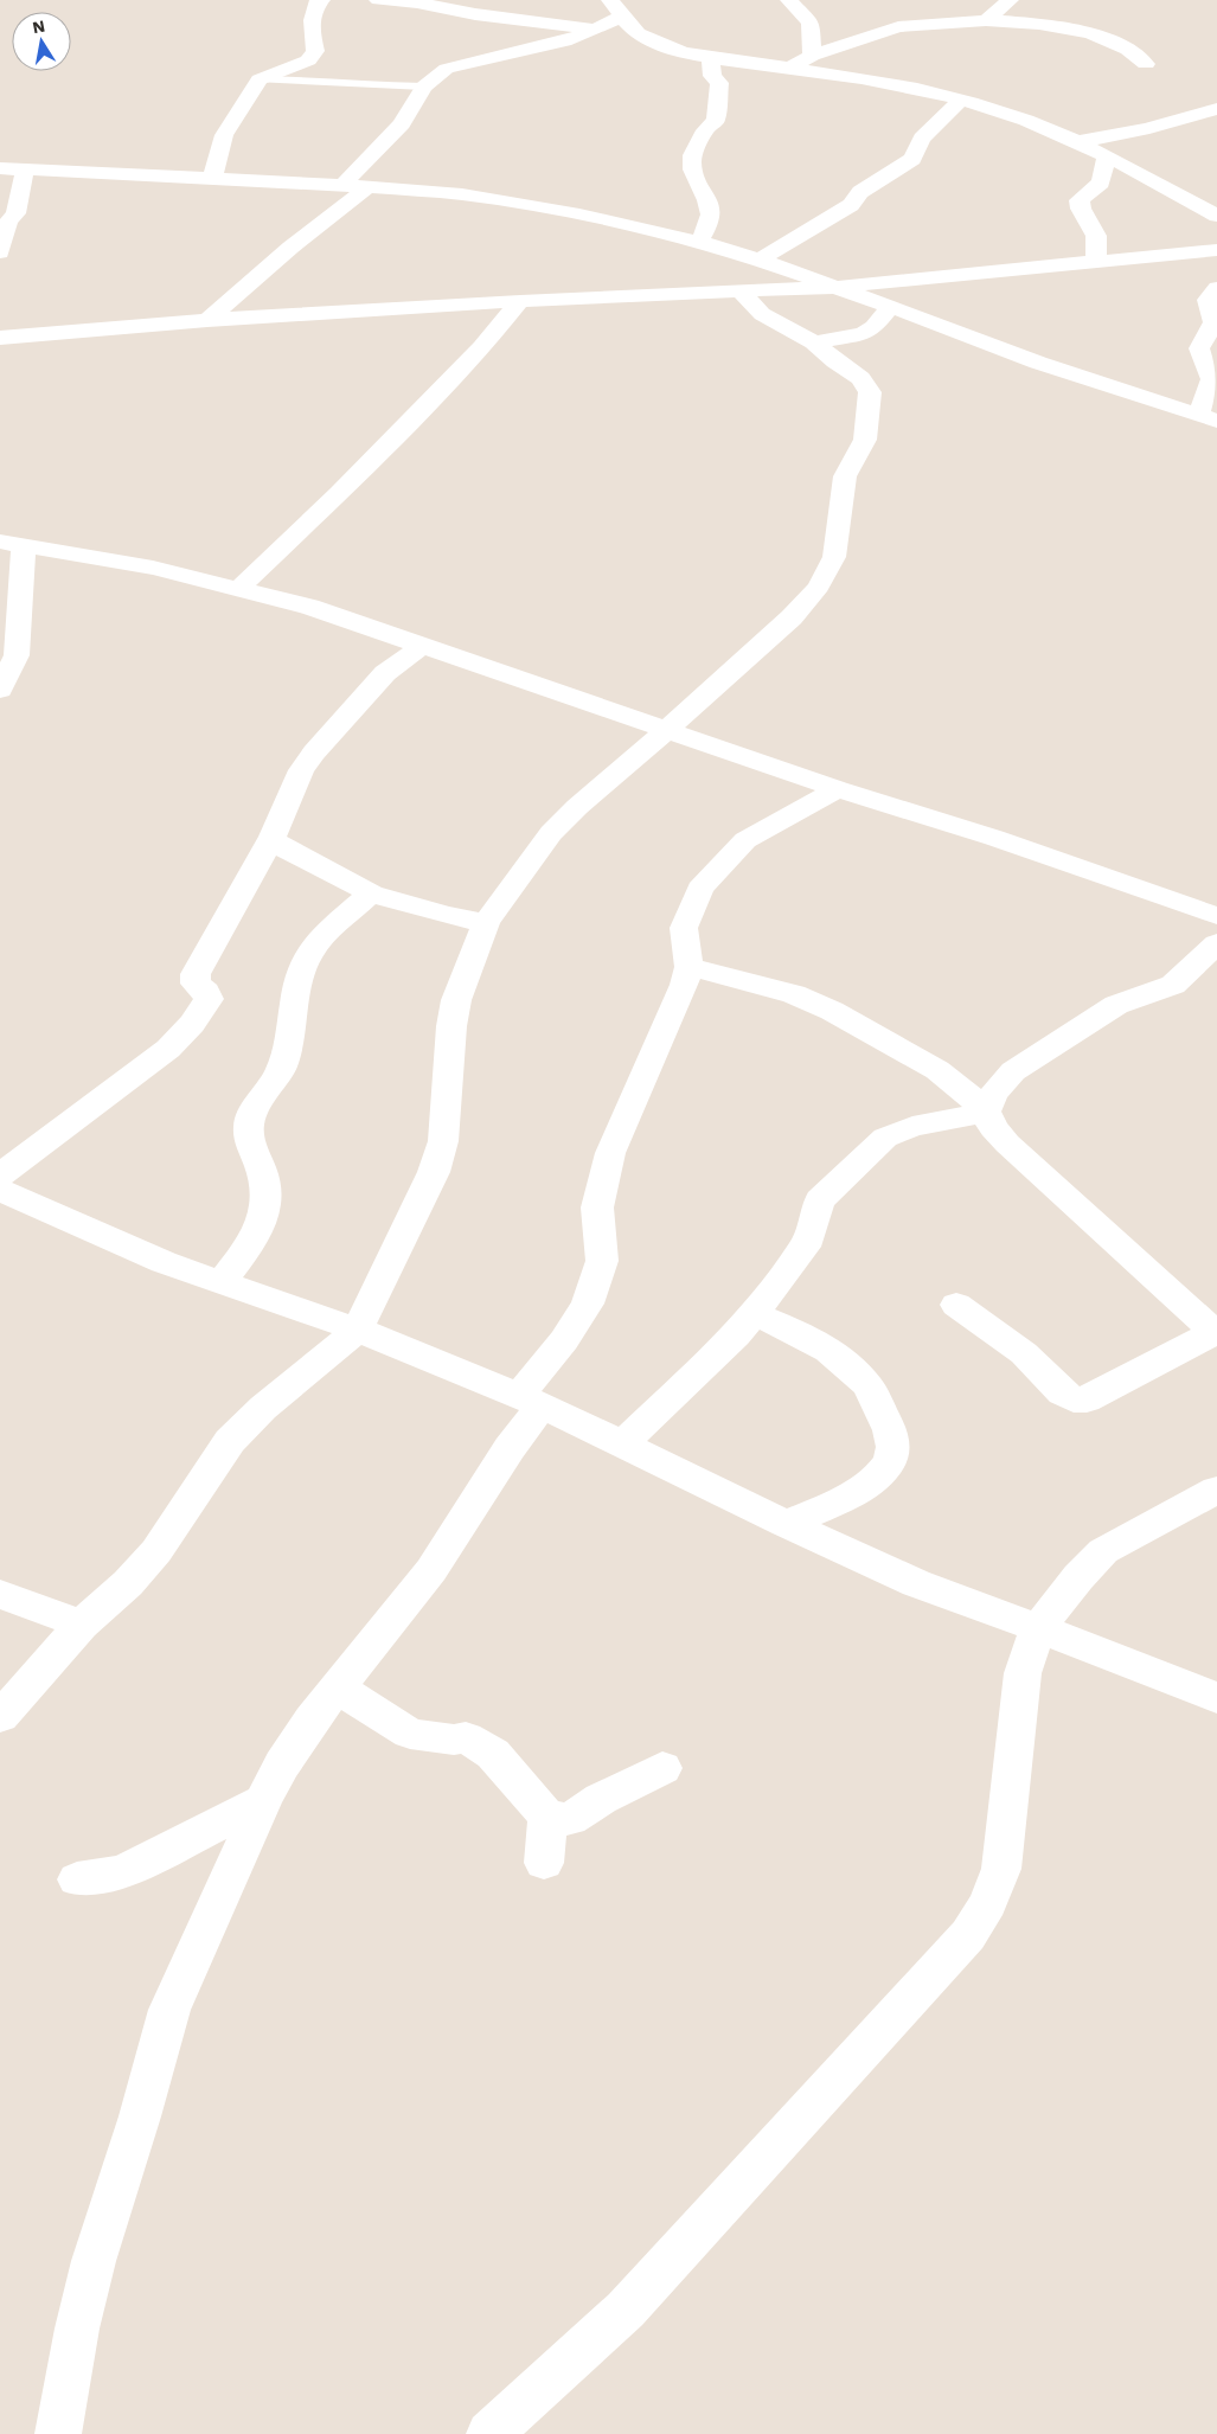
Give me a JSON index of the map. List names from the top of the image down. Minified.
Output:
{"north":"top"}
